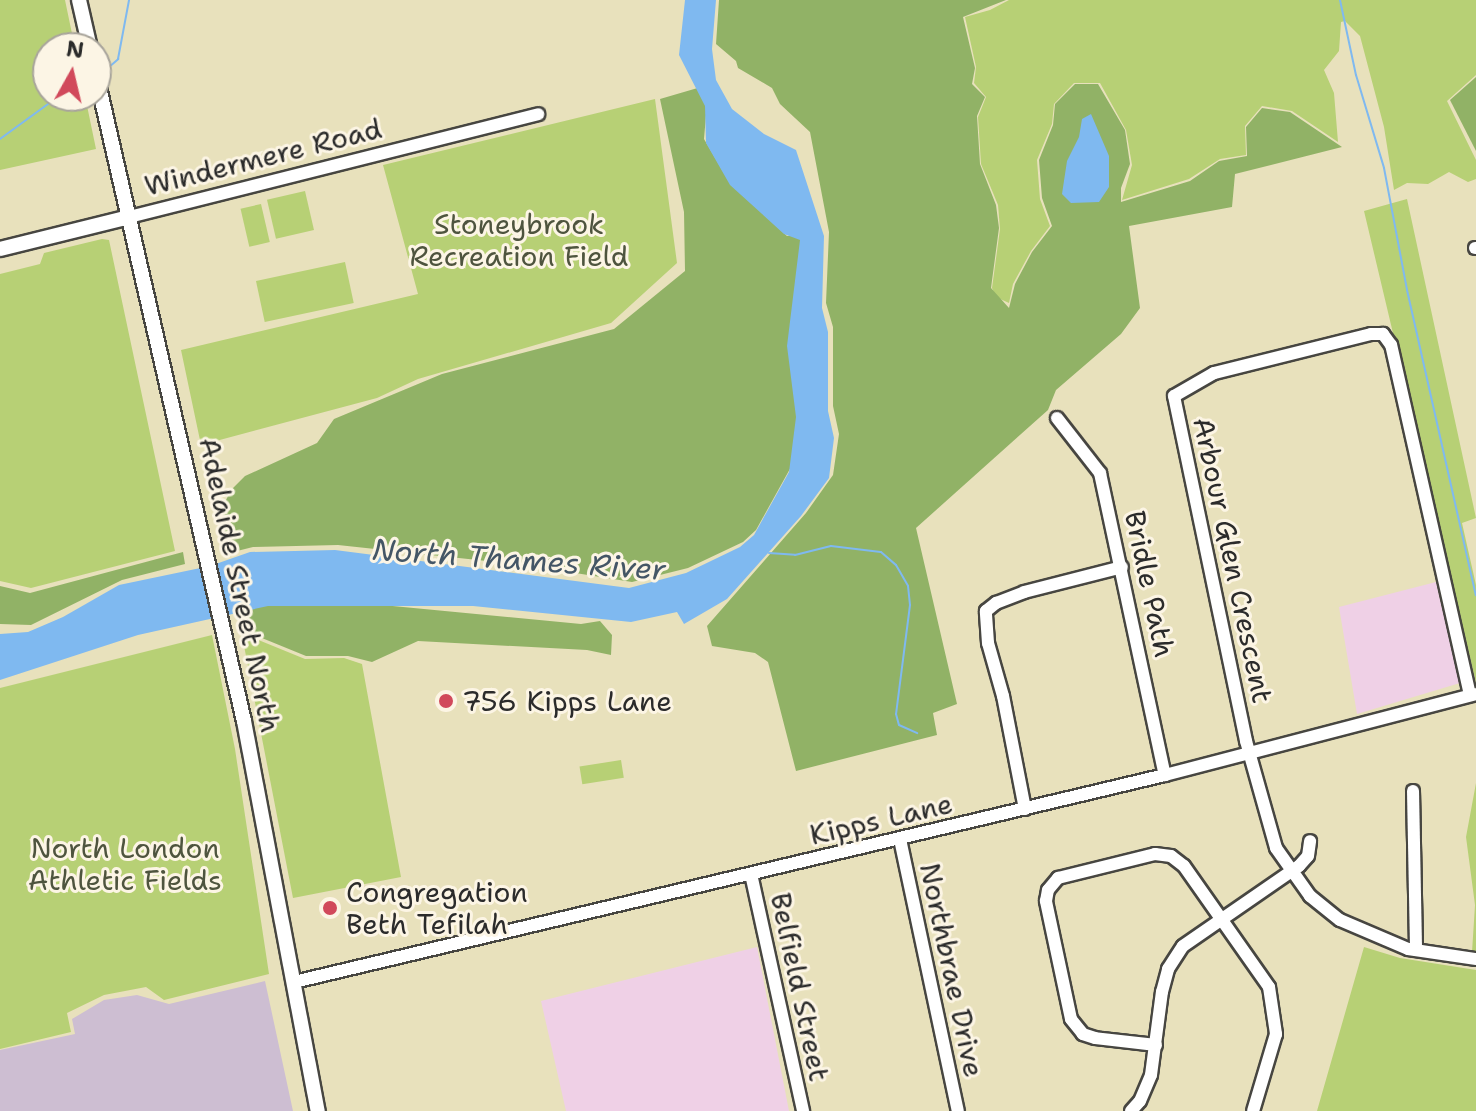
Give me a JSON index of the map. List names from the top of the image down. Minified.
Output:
{"streets":{"main road":["Windermere Road","Adelaide Street North"],"street":["Arbour Glen Crescent","Bridle Path","Kipps Lane","Northbrae Drive","Belfield Street"]},"crossings":[["Windermere Road","Adelaide Street North"],["Arbour Glen Crescent","Kipps Lane"],["Bridle Path","Kipps Lane"],["Adelaide Street North","Kipps Lane"],["Kipps Lane","Northbrae Drive"],["Kipps Lane","Belfield Street"]],"water":["North Thames River"],"parks":["Stoneybrook Recreation Field","North London Athletic Fields"],"places":["756 Kipps Lane","Congregation Beth Tefilah"],"north":"top"}
